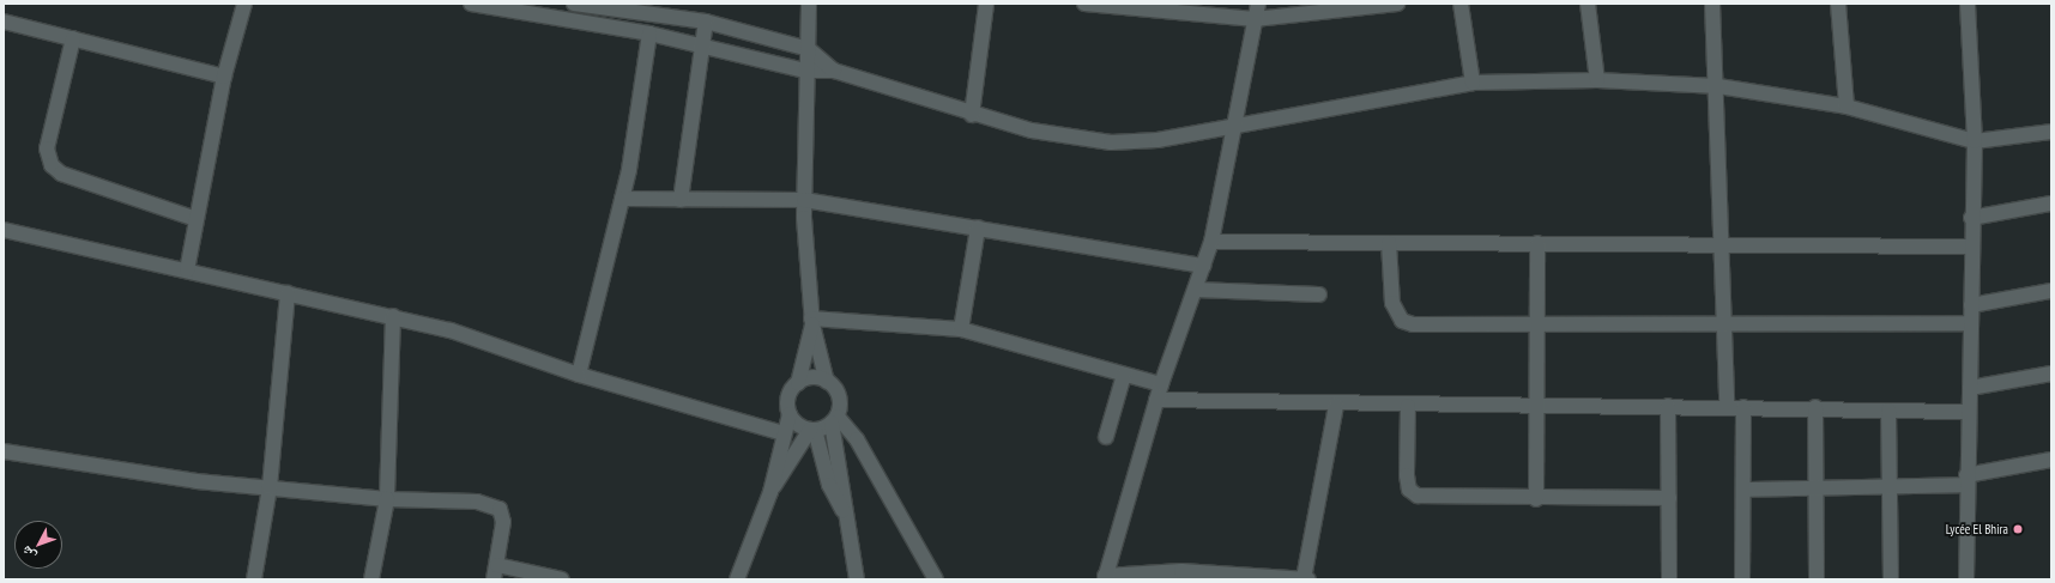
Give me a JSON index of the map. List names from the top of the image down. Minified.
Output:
{"places":["Lycée El Bhira"],"north":"bottom left"}
